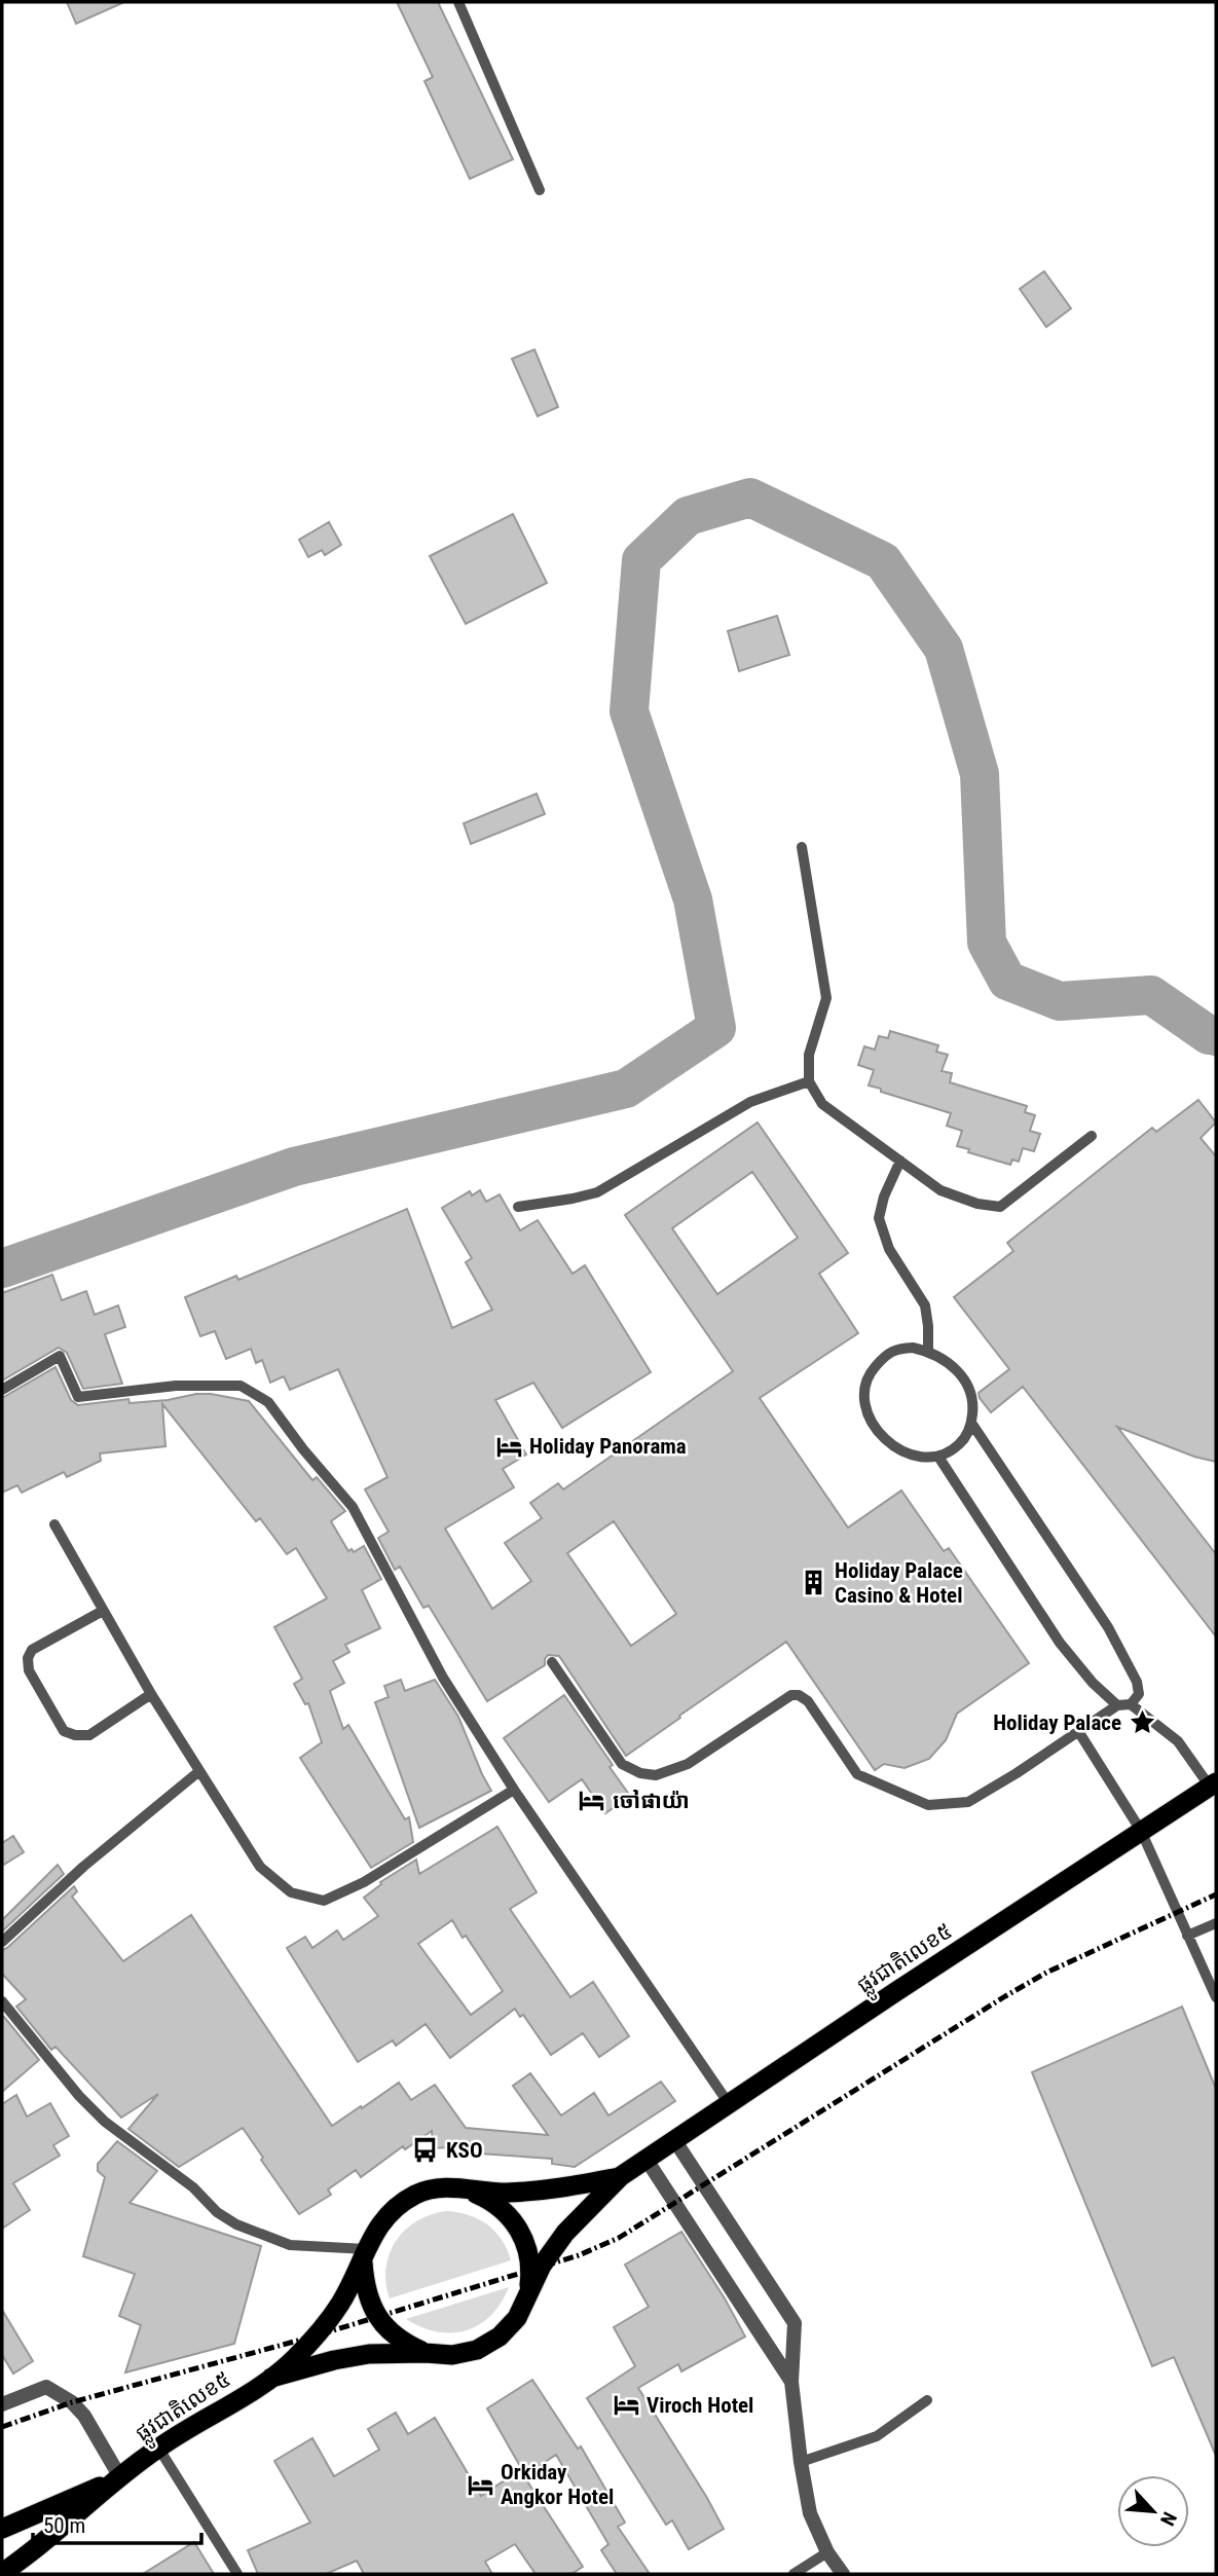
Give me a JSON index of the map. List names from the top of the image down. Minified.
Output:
{"streets":{"highway":["ផ្លូវជាតិលេខ៥"]},"places":{"hotel":["Holiday Panorama","ចៅផាយ៉ា","Viroch Hotel","Orkiday Angkor Hotel"],"building":["Holiday Palace Casino & Hotel"],"place":["Holiday Palace"],"bus stop":["KSO"]},"scale_bar":"50 m","north":"bottom right"}
